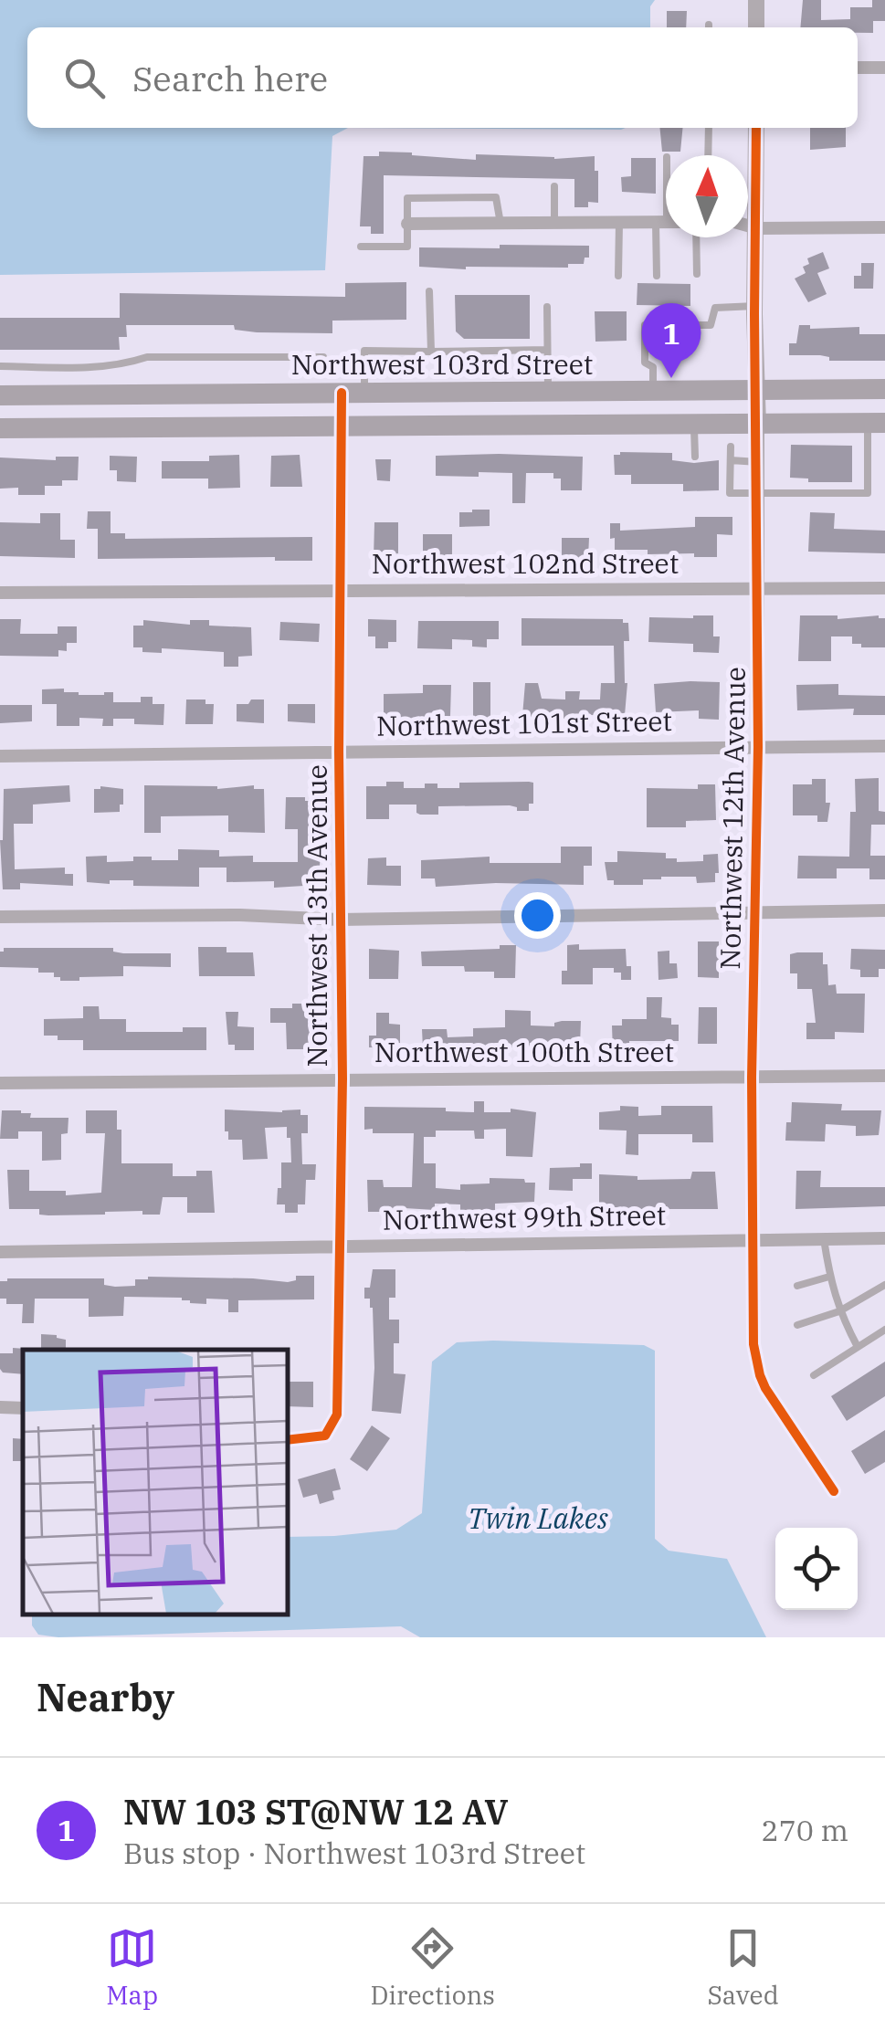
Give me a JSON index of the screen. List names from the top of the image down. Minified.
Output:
{"streets":{"main road":["Northwest 103rd Street"],"street":["Northwest 102nd Street","Northwest 101st Street","Northwest 12th Avenue","Northwest 13th Avenue","Northwest 100th Street","Northwest 99th Street"]},"crossings":[["Northwest 103rd Street","Northwest 12th Avenue"],["Northwest 103rd Street","Northwest 13th Avenue"],["Northwest 102nd Street","Northwest 12th Avenue"],["Northwest 102nd Street","Northwest 13th Avenue"],["Northwest 101st Street","Northwest 12th Avenue"],["Northwest 101st Street","Northwest 13th Avenue"],["Northwest 12th Avenue","Northwest 100th Street"],["Northwest 12th Avenue","Northwest 99th Street"],["Northwest 13th Avenue","Northwest 100th Street"],["Northwest 13th Avenue","Northwest 99th Street"]],"water":["Twin Lakes"],"north":"top","page":{"search":"Search here","pins":"1","heading":"Nearby","list":[{"mark":"1","name":"NW 103 ST@NW 12 AV","note":"Bus stop · Northwest 103rd Street","value":"270 m"}],"nav":["Map","Directions","Saved"]}}
